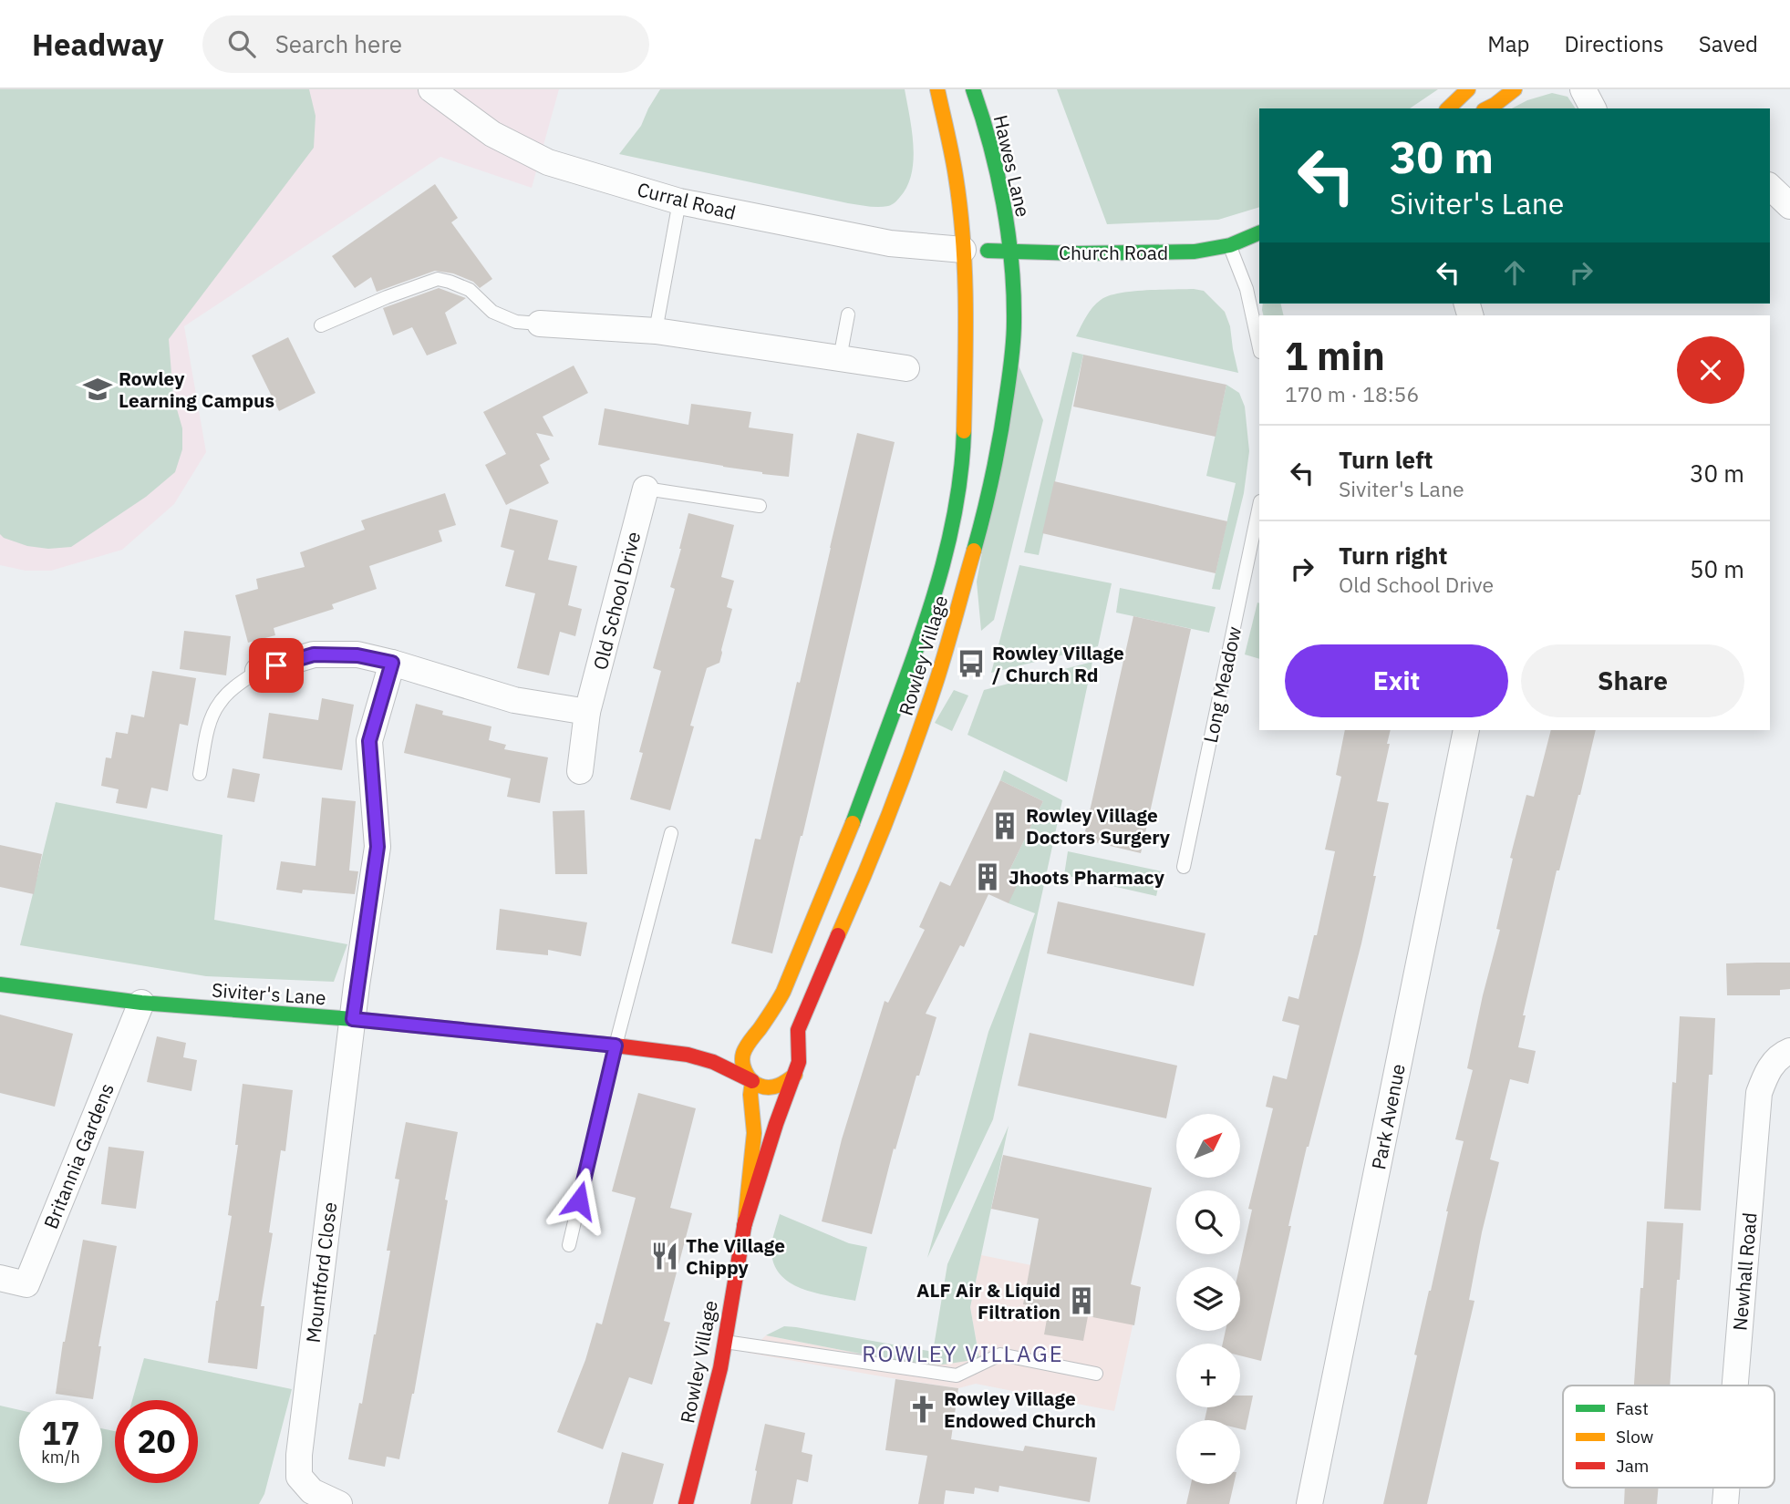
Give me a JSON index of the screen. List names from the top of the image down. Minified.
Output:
{"streets":{"main road":["Hawes Lane","Church Road","Rowley Village","Siviter's Lane"],"street":["Curral Road","Old School Drive","Park Avenue","Britannia Gardens","Newhall Road","Mountford Close"],"lane":["Long Meadow"]},"crossings":[["Hawes Lane","Church Road"],["Hawes Lane","Rowley Village"],["Curral Road","Church Road"],["Curral Road","Rowley Village"],["Church Road","Rowley Village"],["Rowley Village","Siviter's Lane"],["Siviter's Lane","Britannia Gardens"],["Siviter's Lane","Mountford Close"]],"districts":["ROWLEY VILLAGE"],"places":{"school or university":["Rowley Learning Campus"],"bus stop":["Rowley Village / Church Rd"],"building":["Rowley Village Doctors Surgery","Jhoots Pharmacy","ALF Air & Liquid Filtration"],"restaurant":["The Village Chippy"],"church":["Rowley Village Endowed Church"]},"legend":["Fast","Slow","Jam"],"north":"top right","page":{"header":"Headway","search":"Search here","nav":["Map","Directions","Saved"],"turn":["30 m","Siviter's Lane"],"heading":["1 min","170 m · 18:56"],"list":[{"name":"Turn left","note":"Siviter's Lane","value":"30 m"},{"name":"Turn right","note":"Old School Drive","value":"50 m"}],"buttons":["Exit","Share"],"map_buttons":["+","−"],"speed":"17 km/h","limit":"20"}}
